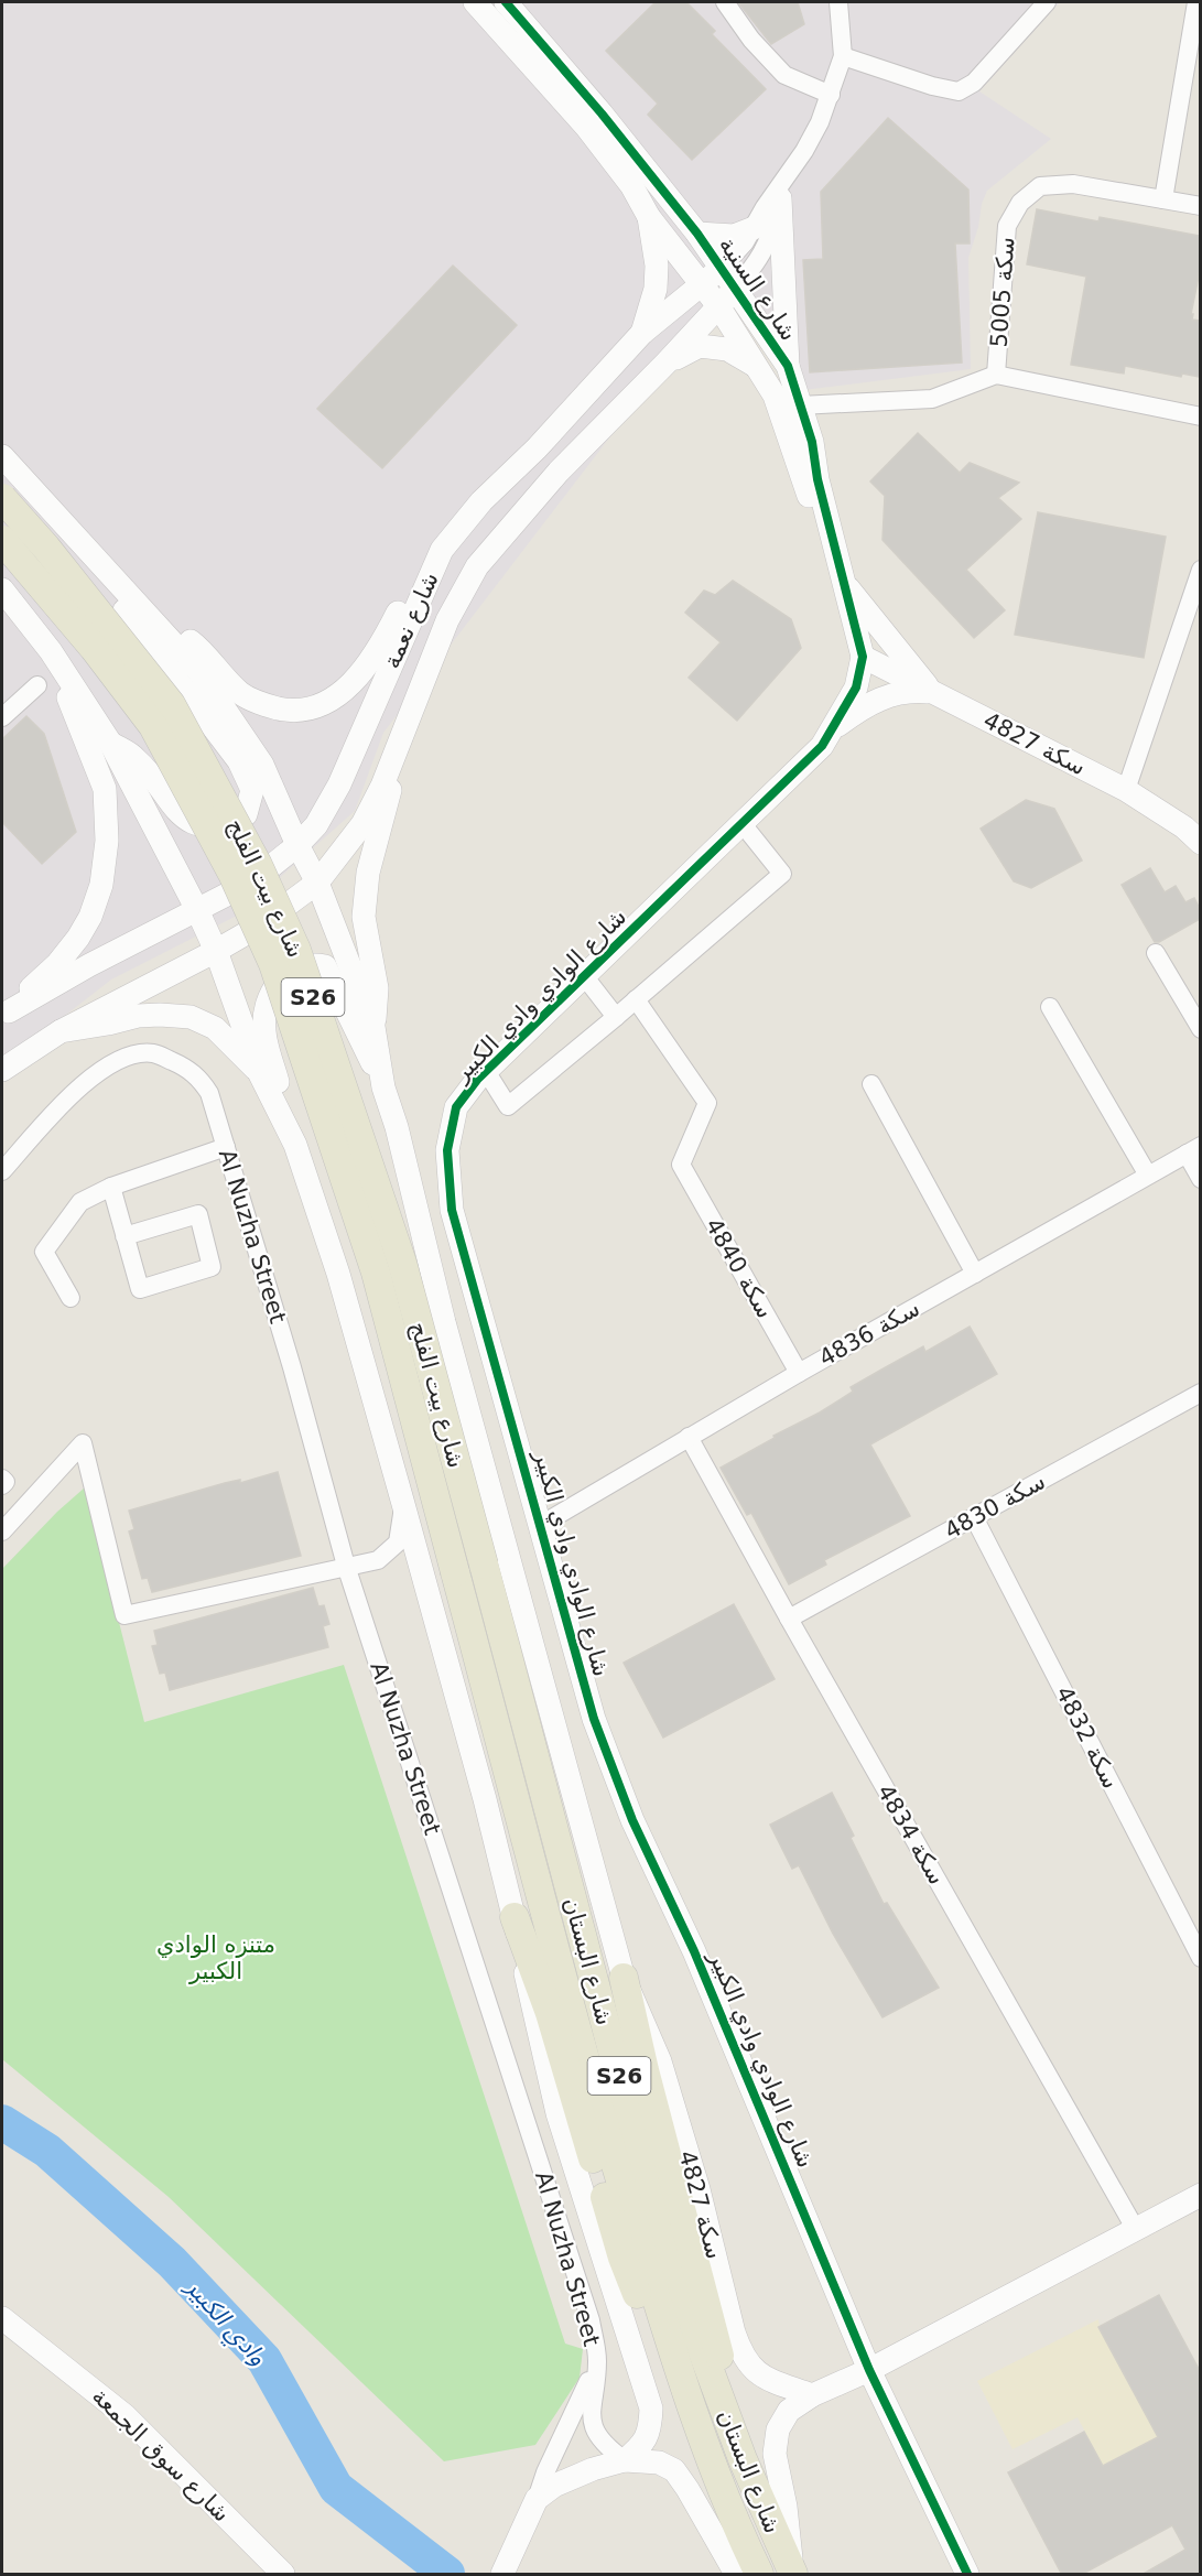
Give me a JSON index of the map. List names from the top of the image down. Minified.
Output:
{"streets":{"main road":["شارع بيت الفلج","S26","شارع البستان"],"street":["شارع السنية","سكة 5005","شارع نعمة","سكة 4827","شارع الوادي وادي الكبير","Al Nuzha Street","سكة 4840","سكة 4836","سكة 4830","سكة 4832","سكة 4834","شارع سوق الجمعة"]},"crossings":[["شارع السنية","سكة 5005"],["شارع السنية","شارع نعمة"],["شارع السنية","سكة 4827"],["شارع السنية","شارع الوادي وادي الكبير"],["سكة 4827","شارع الوادي وادي الكبير"],["شارع بيت الفلج","شارع البستان"],["شارع الوادي وادي الكبير","سكة 4836"],["سكة 4840","سكة 4836"],["سكة 4836","سكة 4834"],["سكة 4830","سكة 4832"],["سكة 4830","سكة 4834"]],"water":["وادي الكبير"],"parks":["متنزه الوادي الكبير"]}
